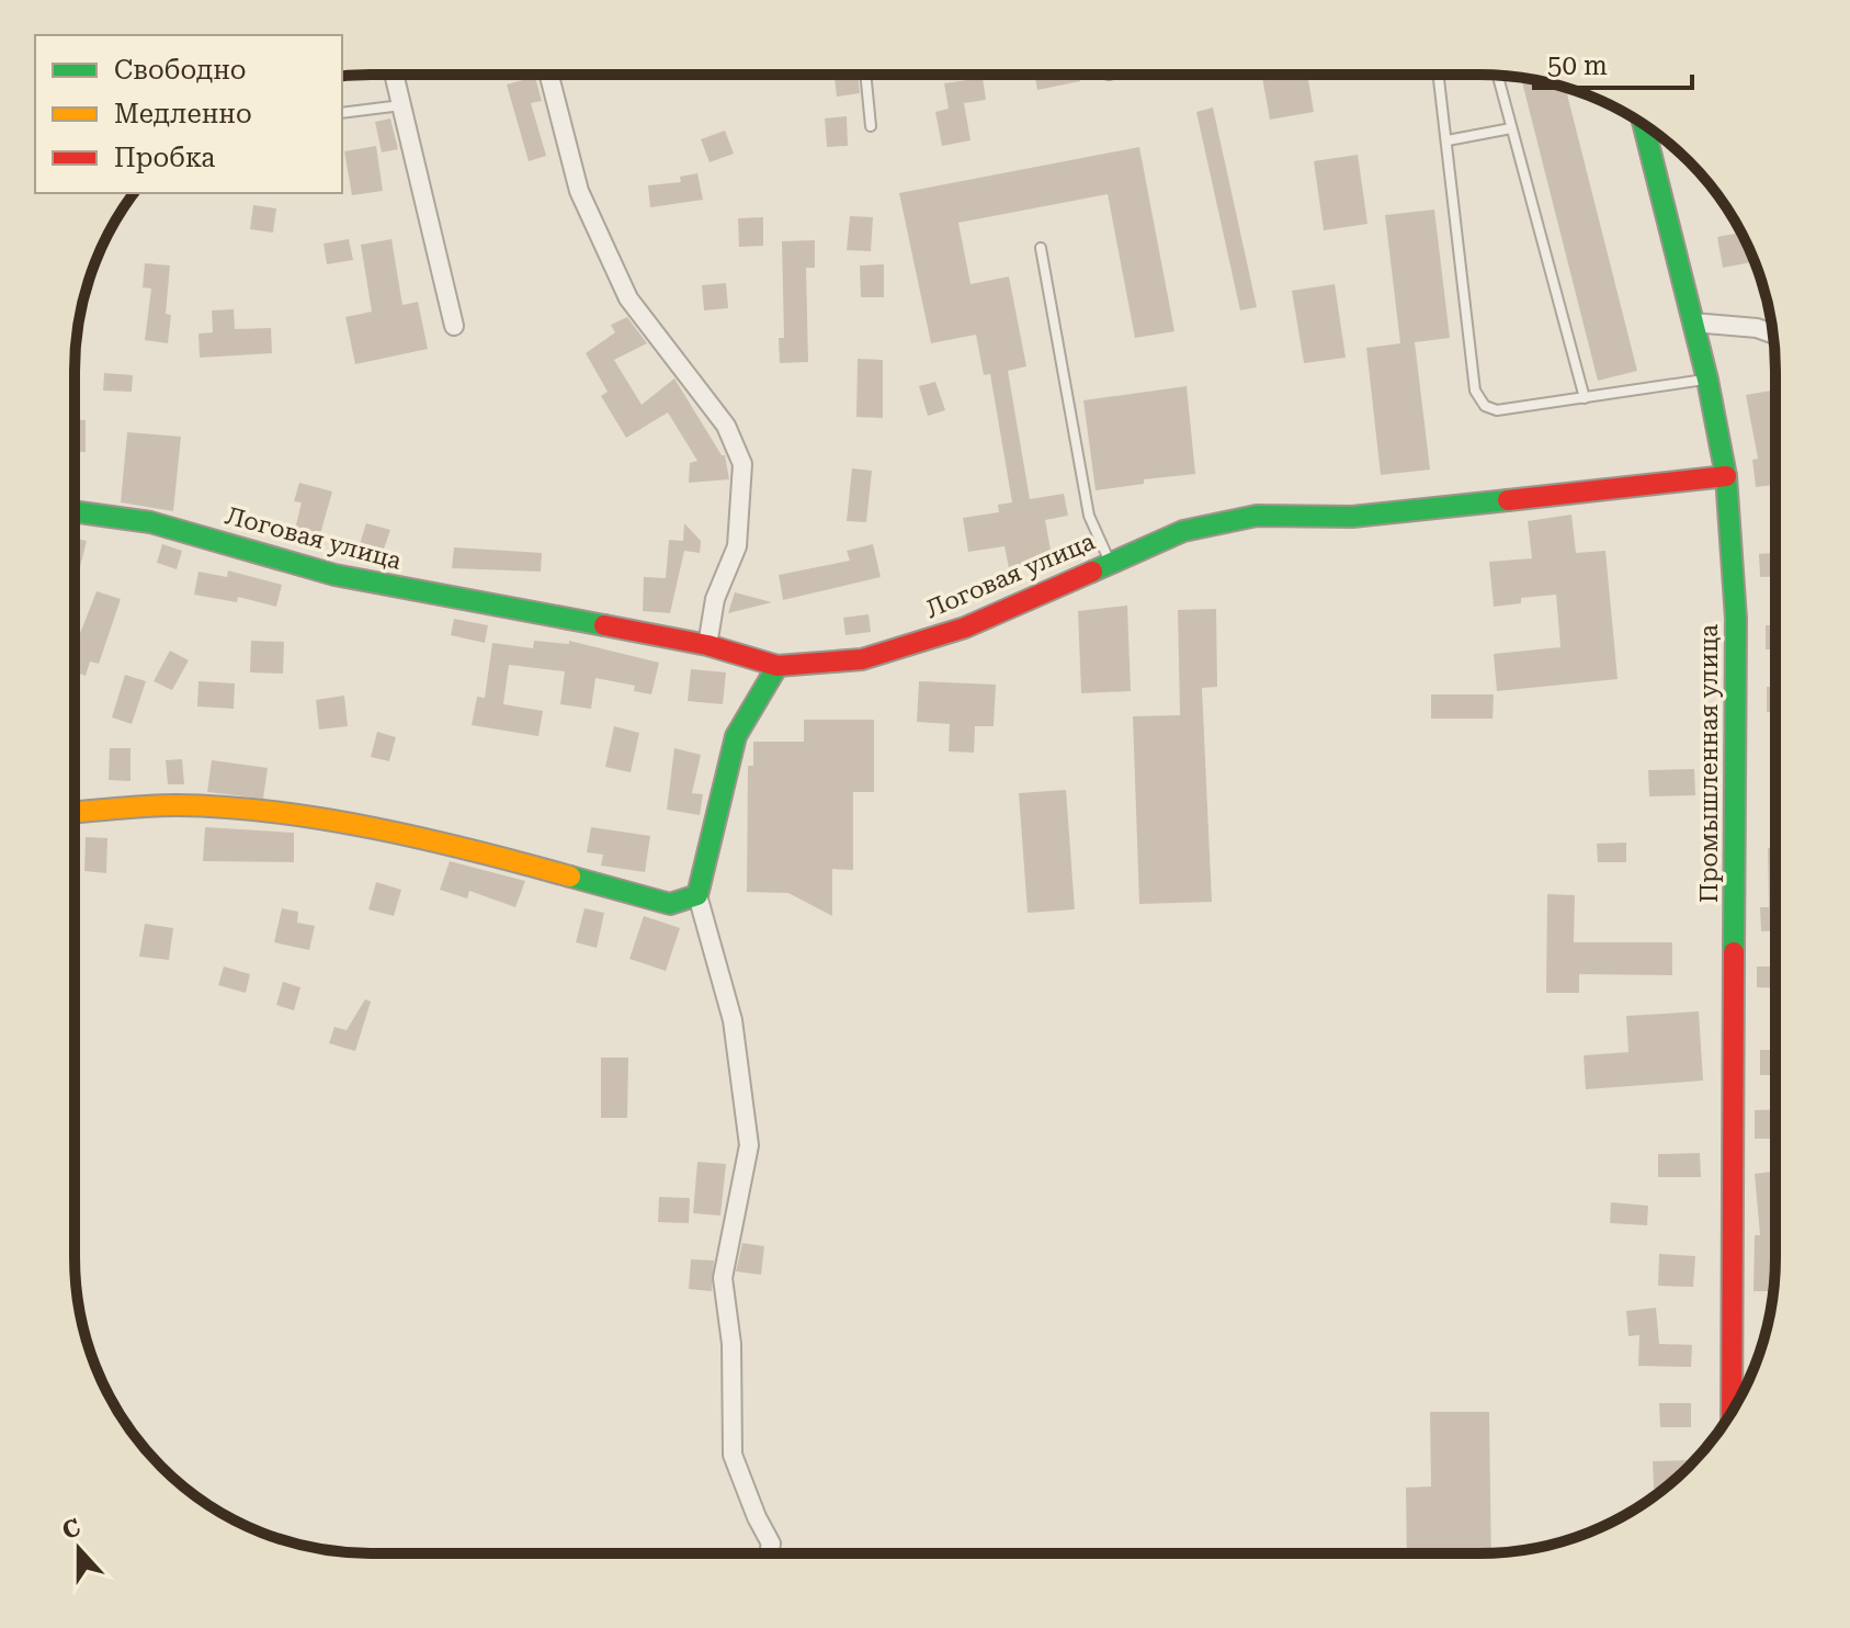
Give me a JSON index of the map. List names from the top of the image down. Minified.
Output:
{"streets":{"street":["Логовая улица","Промышленная улица"]},"crossings":[["Логовая улица","Промышленная улица"]],"legend":["Свободно","Медленно","Пробка"],"scale_bar":"50 m","north":"top"}
